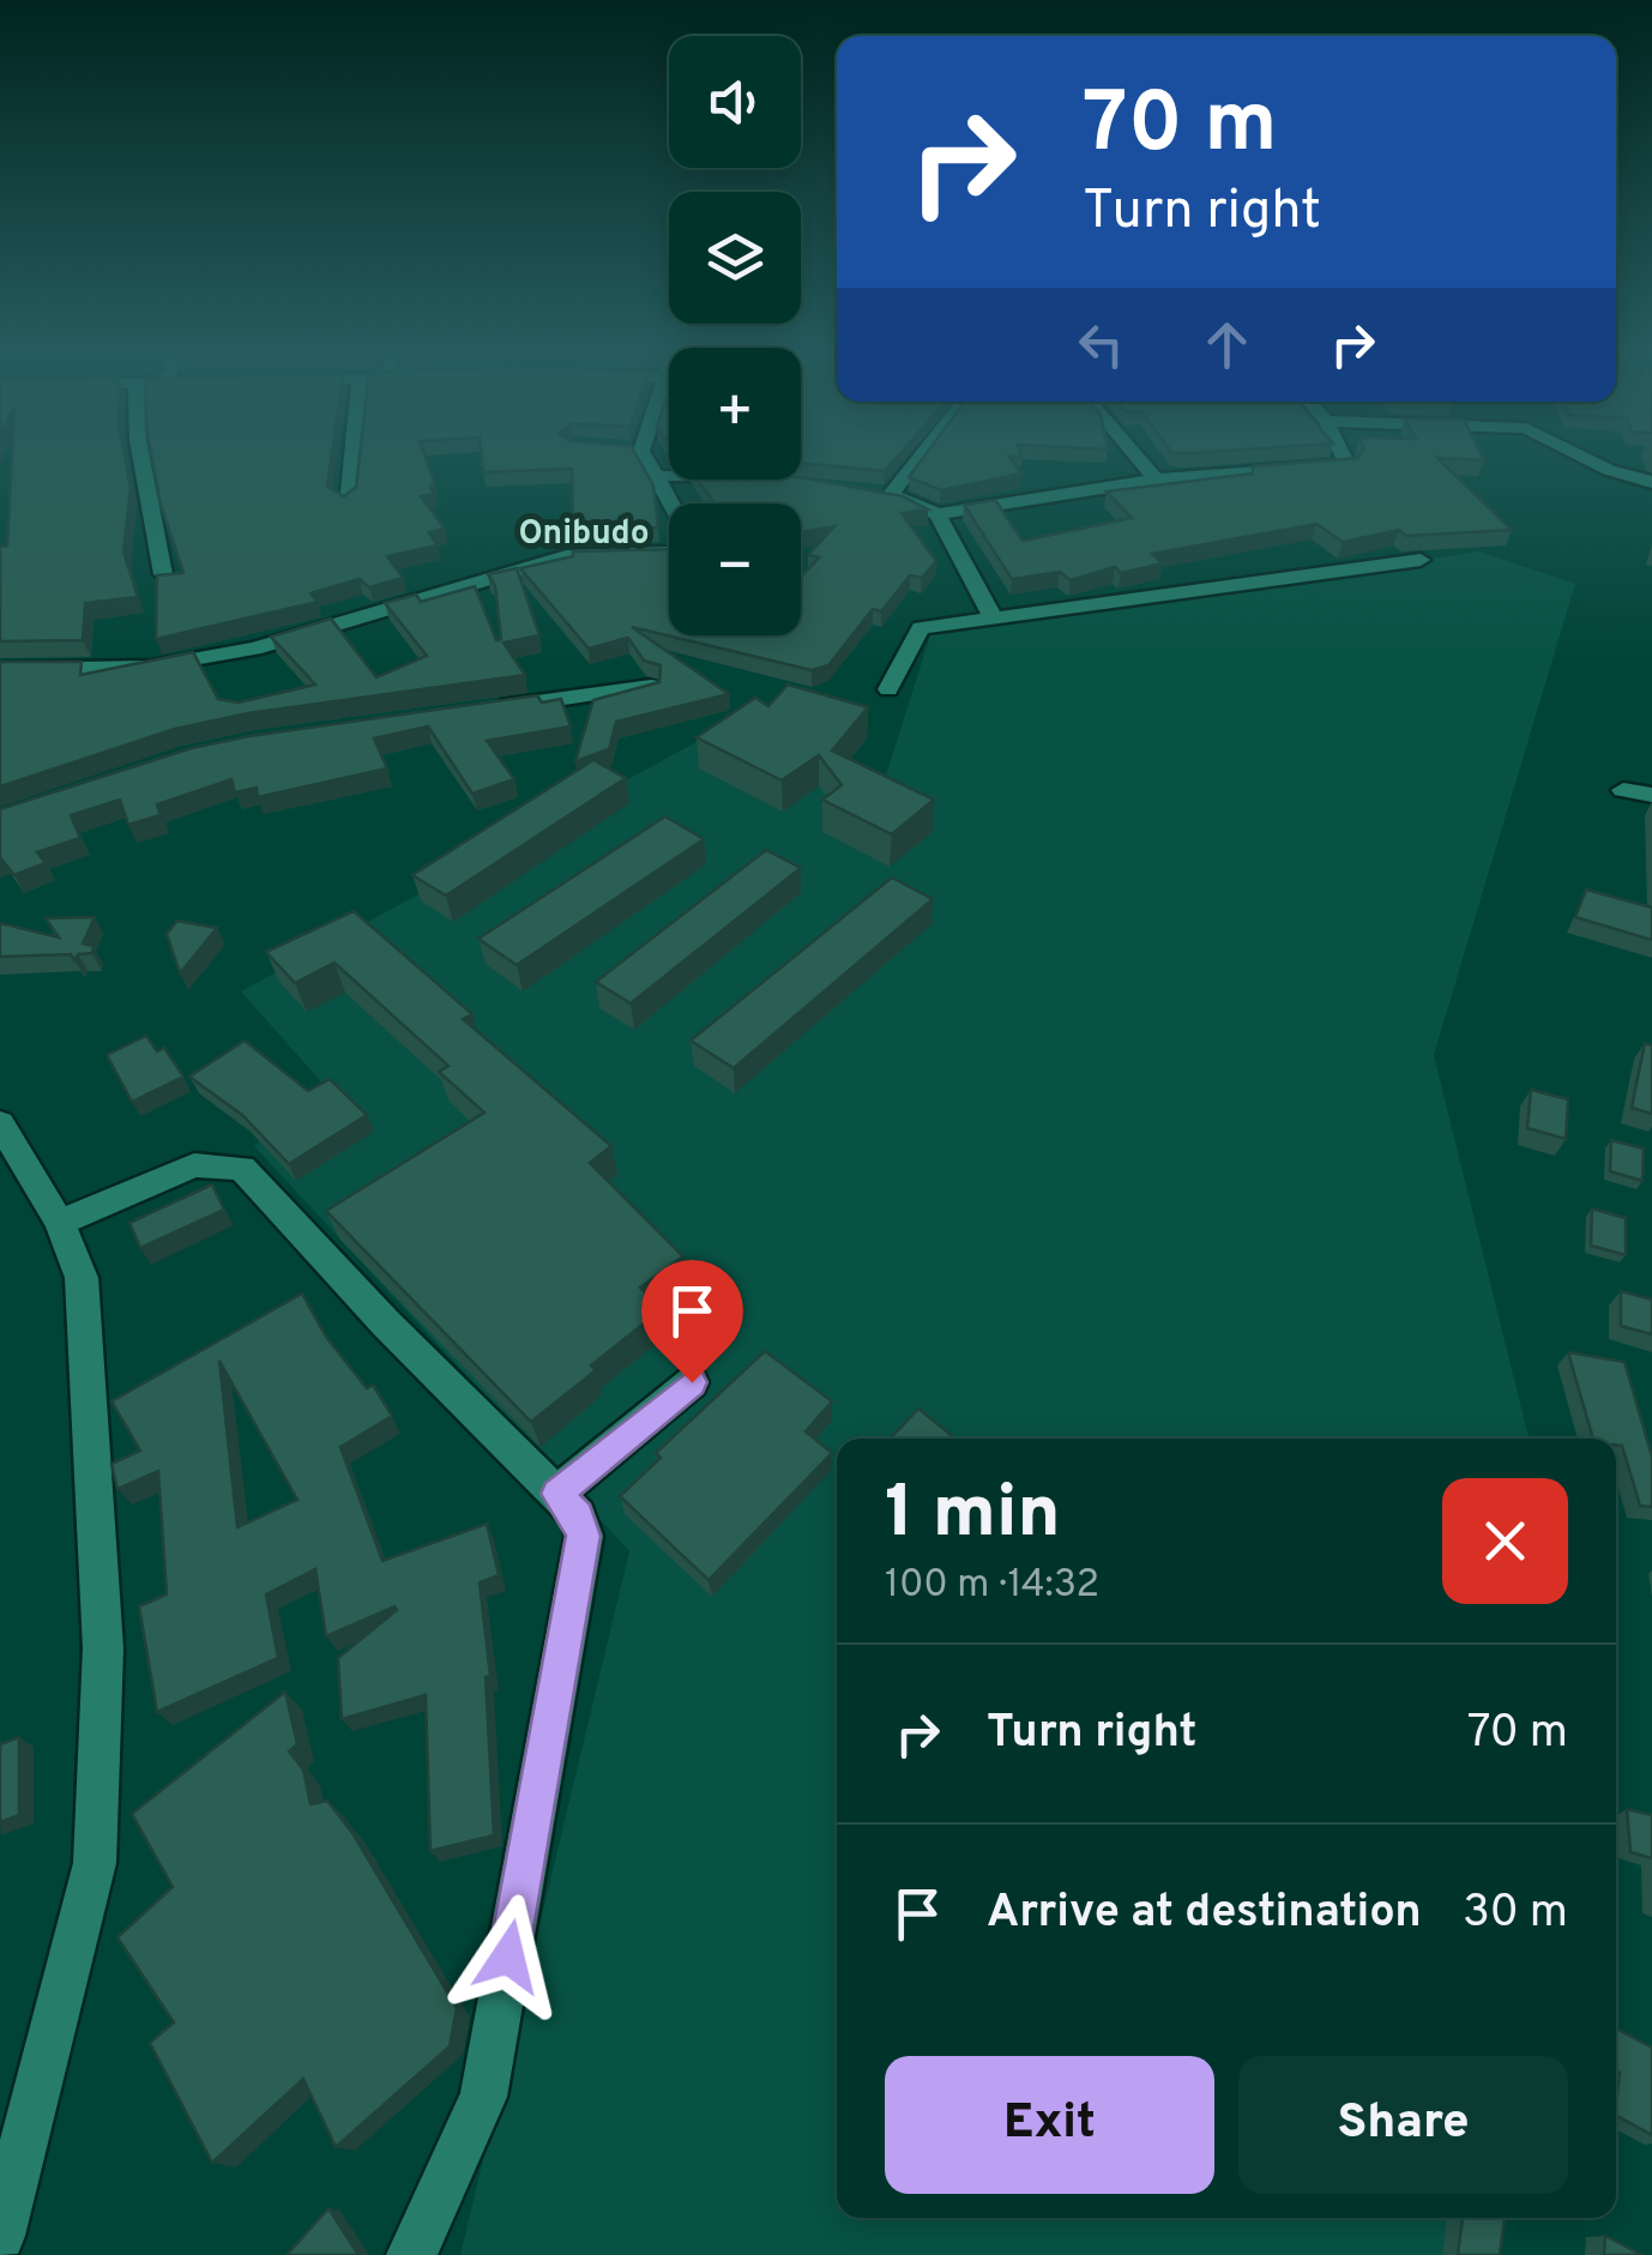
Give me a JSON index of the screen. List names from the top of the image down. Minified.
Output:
{"districts":["Onibudo"],"page":{"map_buttons":["+","−"],"turn":["70 m","Turn right"],"heading":["1 min","100 m · 14:32"],"list":[{"name":"Turn right","value":"70 m"},{"name":"Arrive at destination","value":"30 m"}],"buttons":["Exit","Share"]}}
